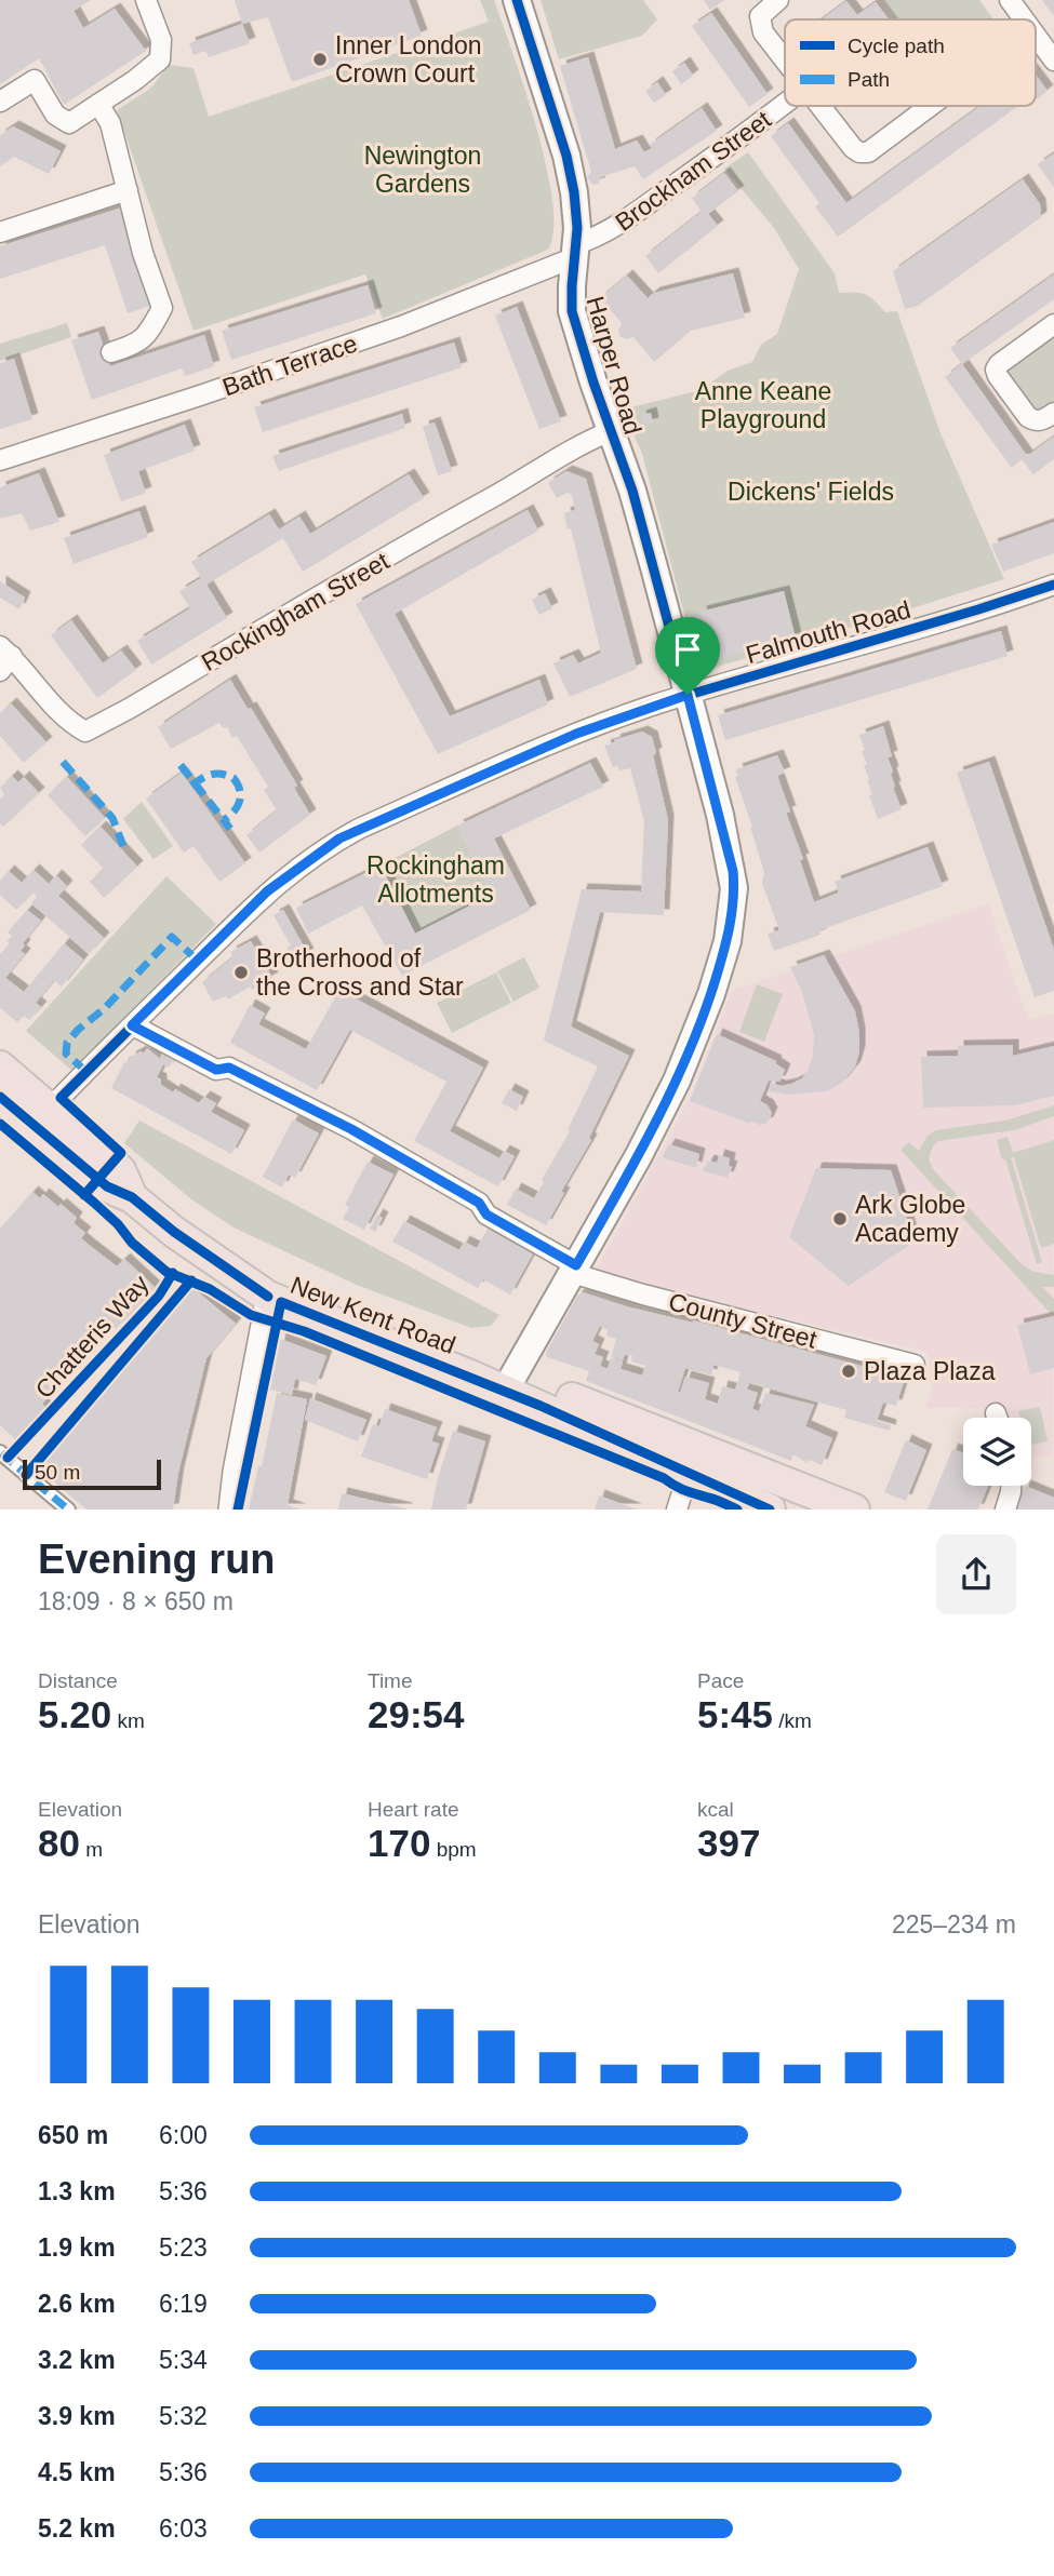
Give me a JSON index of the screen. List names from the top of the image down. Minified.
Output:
{"streets":{"highway":["New Kent Road"],"main road":["Harper Road"],"street":["Brockham Street","Bath Terrace","Rockingham Street","Falmouth Road","County Street"],"cycle path":["Chatteris Way"]},"crossings":[["Brockham Street","Bath Terrace"],["Brockham Street","Harper Road"],["Bath Terrace","Harper Road"],["Harper Road","Rockingham Street"],["Harper Road","Falmouth Road"],["Harper Road","New Kent Road"],["Harper Road","County Street"],["Falmouth Road","New Kent Road"],["Falmouth Road","County Street"]],"parks":["Newington Gardens","Anne Keane Playground","Dickens' Fields","Rockingham Allotments"],"places":["Inner London Crown Court","Brotherhood of the Cross and Star","Ark Globe Academy","Plaza Plaza"],"legend":["Cycle path","Path"],"scale_bar":"50 m","page":{"scale":"50 m","heading":["Evening run","18:09 · 8 × 650 m"],"stats":[["Distance","5.20 km"],["Time","29:54"],["Pace","5:45 /km"],["Elevation","80 m"],["Heart rate","170 bpm"],["kcal","397"]],"chart":["Elevation","225–234 m"],"list":[{"name":"650 m","note":"6:00"},{"name":"1.3 km","note":"5:36"},{"name":"1.9 km","note":"5:23"},{"name":"2.6 km","note":"6:19"},{"name":"3.2 km","note":"5:34"},{"name":"3.9 km","note":"5:32"},{"name":"4.5 km","note":"5:36"},{"name":"5.2 km","note":"6:03"}]}}
